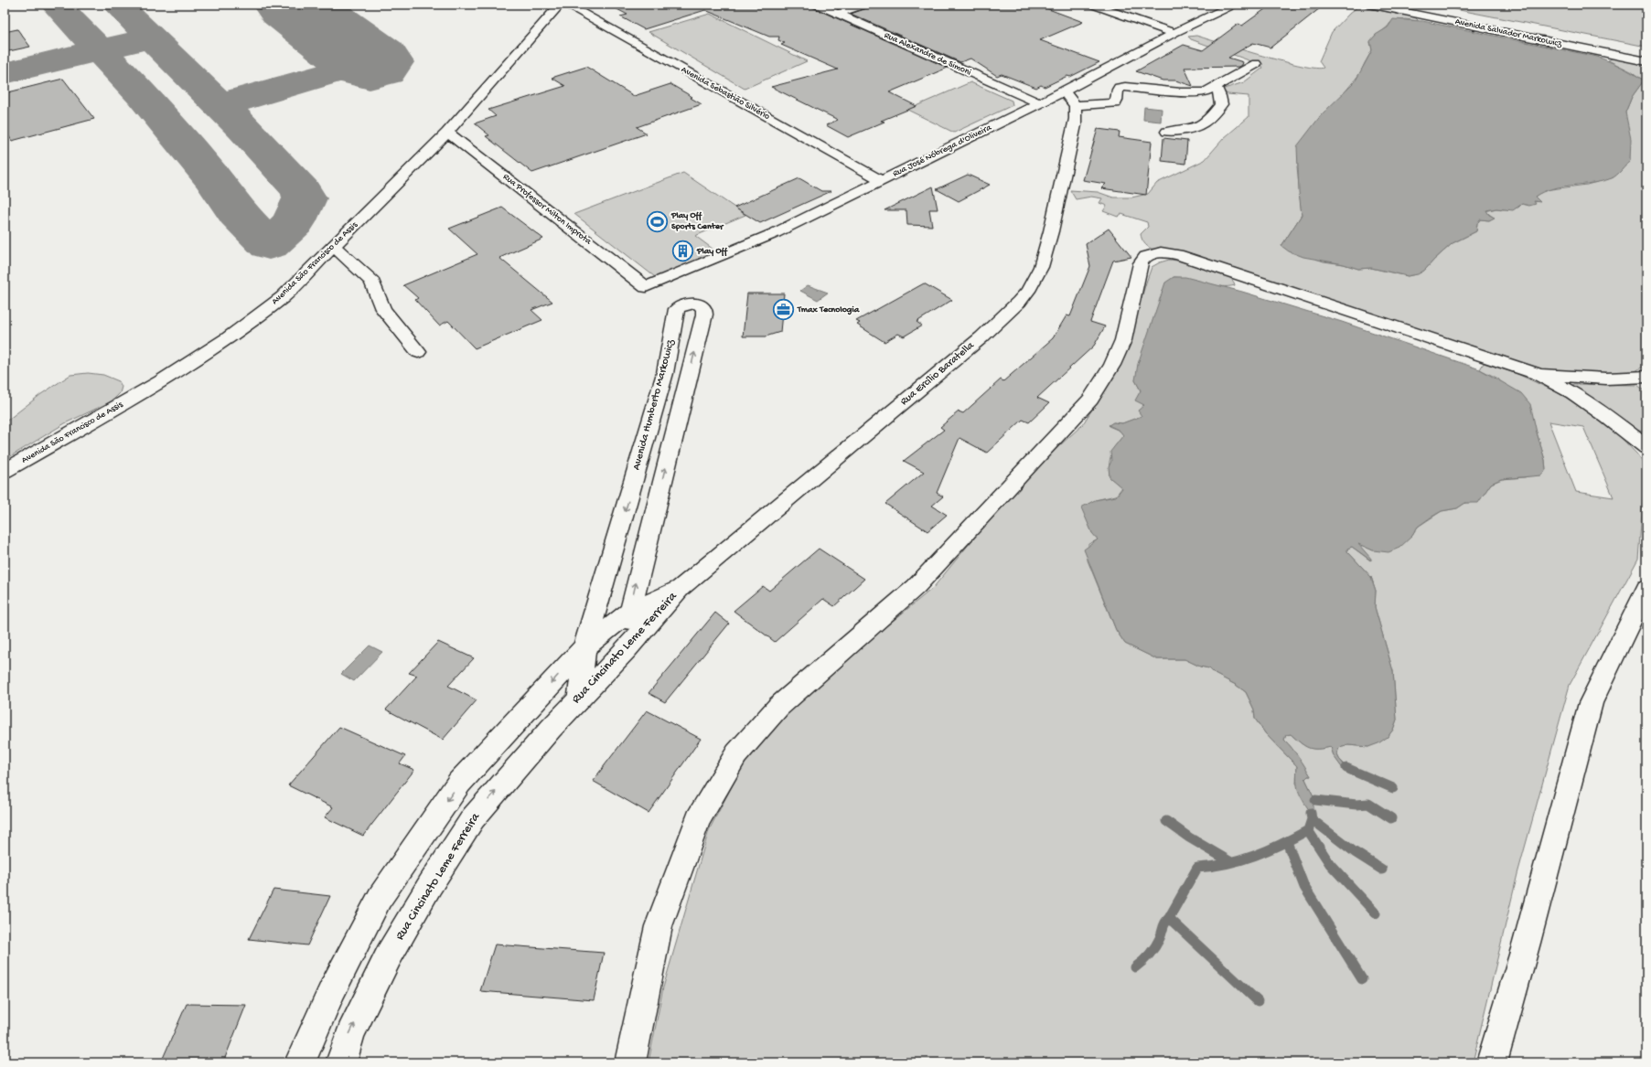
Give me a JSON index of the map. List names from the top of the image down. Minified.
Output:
{"streets":{"street":["Avenida Salvador Markowicz","Rua Alexandre de Simoni","Avenida Sebastião Silvério","Rua José Nóbrega d'Oliveira","Rua Professor Milton Improta","Avenida São Francisco de Assis","Rua Ercílio Baratella","Avenida Humberto Markowicz","Rua Cincinato Leme Ferreira"]},"crossings":[["Rua Alexandre de Simoni","Rua José Nóbrega d'Oliveira"],["Avenida Sebastião Silvério","Rua José Nóbrega d'Oliveira"],["Avenida Sebastião Silvério","Avenida São Francisco de Assis"],["Rua José Nóbrega d'Oliveira","Rua Professor Milton Improta"],["Rua Professor Milton Improta","Avenida São Francisco de Assis"],["Rua Ercílio Baratella","Rua Cincinato Leme Ferreira"],["Avenida Humberto Markowicz","Rua Cincinato Leme Ferreira"]],"places":{"sports":["Play Off Sports Center"],"building":["Play Off"],"office":["Tmax Tecnologia"]}}
